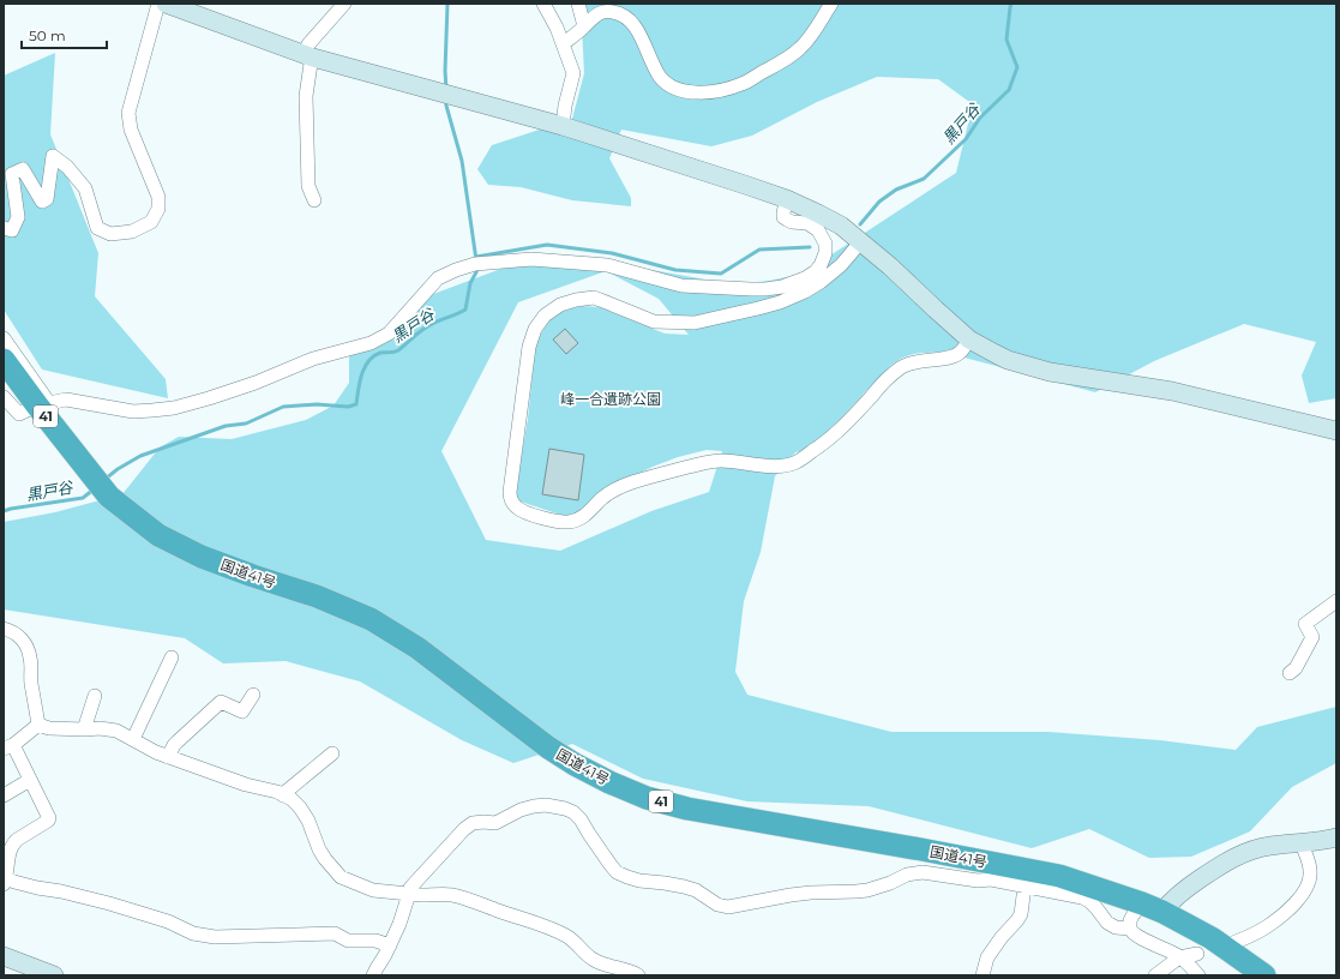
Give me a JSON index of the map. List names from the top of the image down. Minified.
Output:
{"streets":{"highway":["41","国道41号"]},"water":["黒戸谷"],"parks":["峰一合遺跡公園"],"scale_bar":"50 m"}
